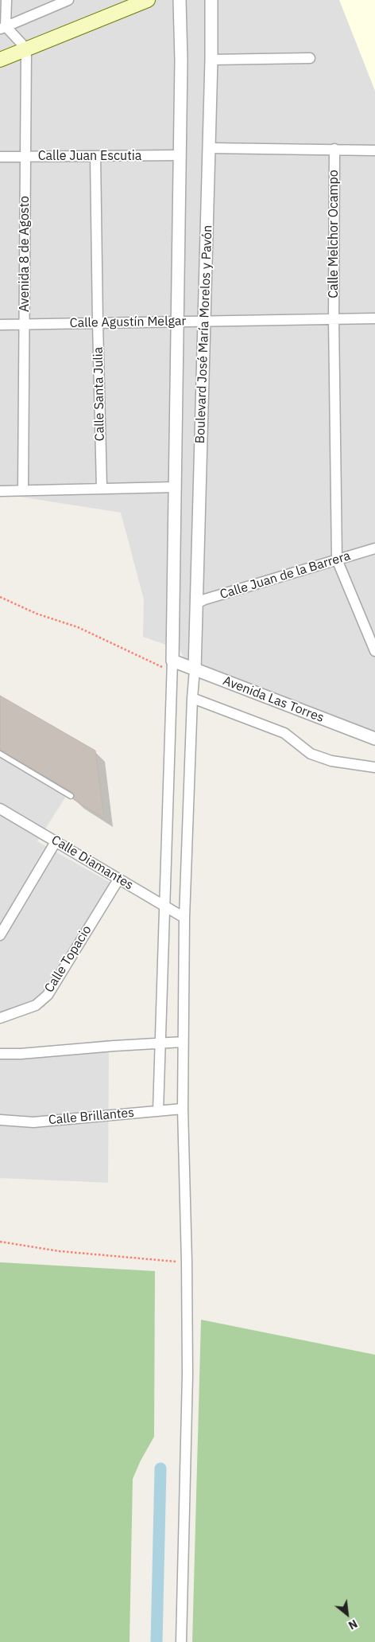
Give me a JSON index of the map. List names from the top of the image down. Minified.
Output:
{"streets":{"street":["Calle Juan Escutia","Calle Melchor Ocampo","Avenida 8 de Agosto","Calle Agustín Melgar","Boulevard José María Morelos y Pavón","Calle Santa Julia","Calle Juan de la Barrera","Avenida Las Torres","Calle Diamantes","Calle Topacio","Calle Brillantes"]},"crossings":[["Calle Juan Escutia","Avenida 8 de Agosto"],["Calle Juan Escutia","Boulevard José María Morelos y Pavón"],["Calle Juan Escutia","Calle Santa Julia"],["Calle Melchor Ocampo","Calle Agustín Melgar"],["Calle Melchor Ocampo","Calle Juan de la Barrera"],["Avenida 8 de Agosto","Calle Agustín Melgar"],["Calle Agustín Melgar","Boulevard José María Morelos y Pavón"],["Calle Agustín Melgar","Calle Santa Julia"],["Boulevard José María Morelos y Pavón","Calle Juan de la Barrera"],["Boulevard José María Morelos y Pavón","Avenida Las Torres"],["Calle Diamantes","Calle Topacio"]],"north":"bottom right"}
